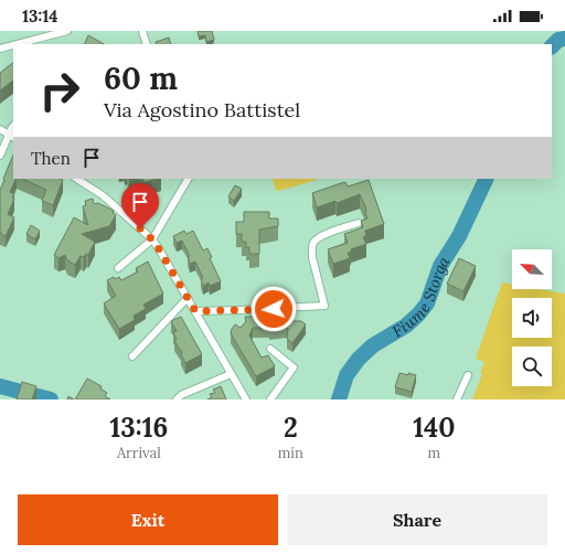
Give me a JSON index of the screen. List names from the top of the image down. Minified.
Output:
{"water":["Fiume Storga"],"north":"top left","page":{"status":"13:14","turn":["60 m","Via Agostino Battistel"],"then":"Then","eta":["13:16","Arrival","2","min","140","m"],"buttons":["Exit","Share"]}}
